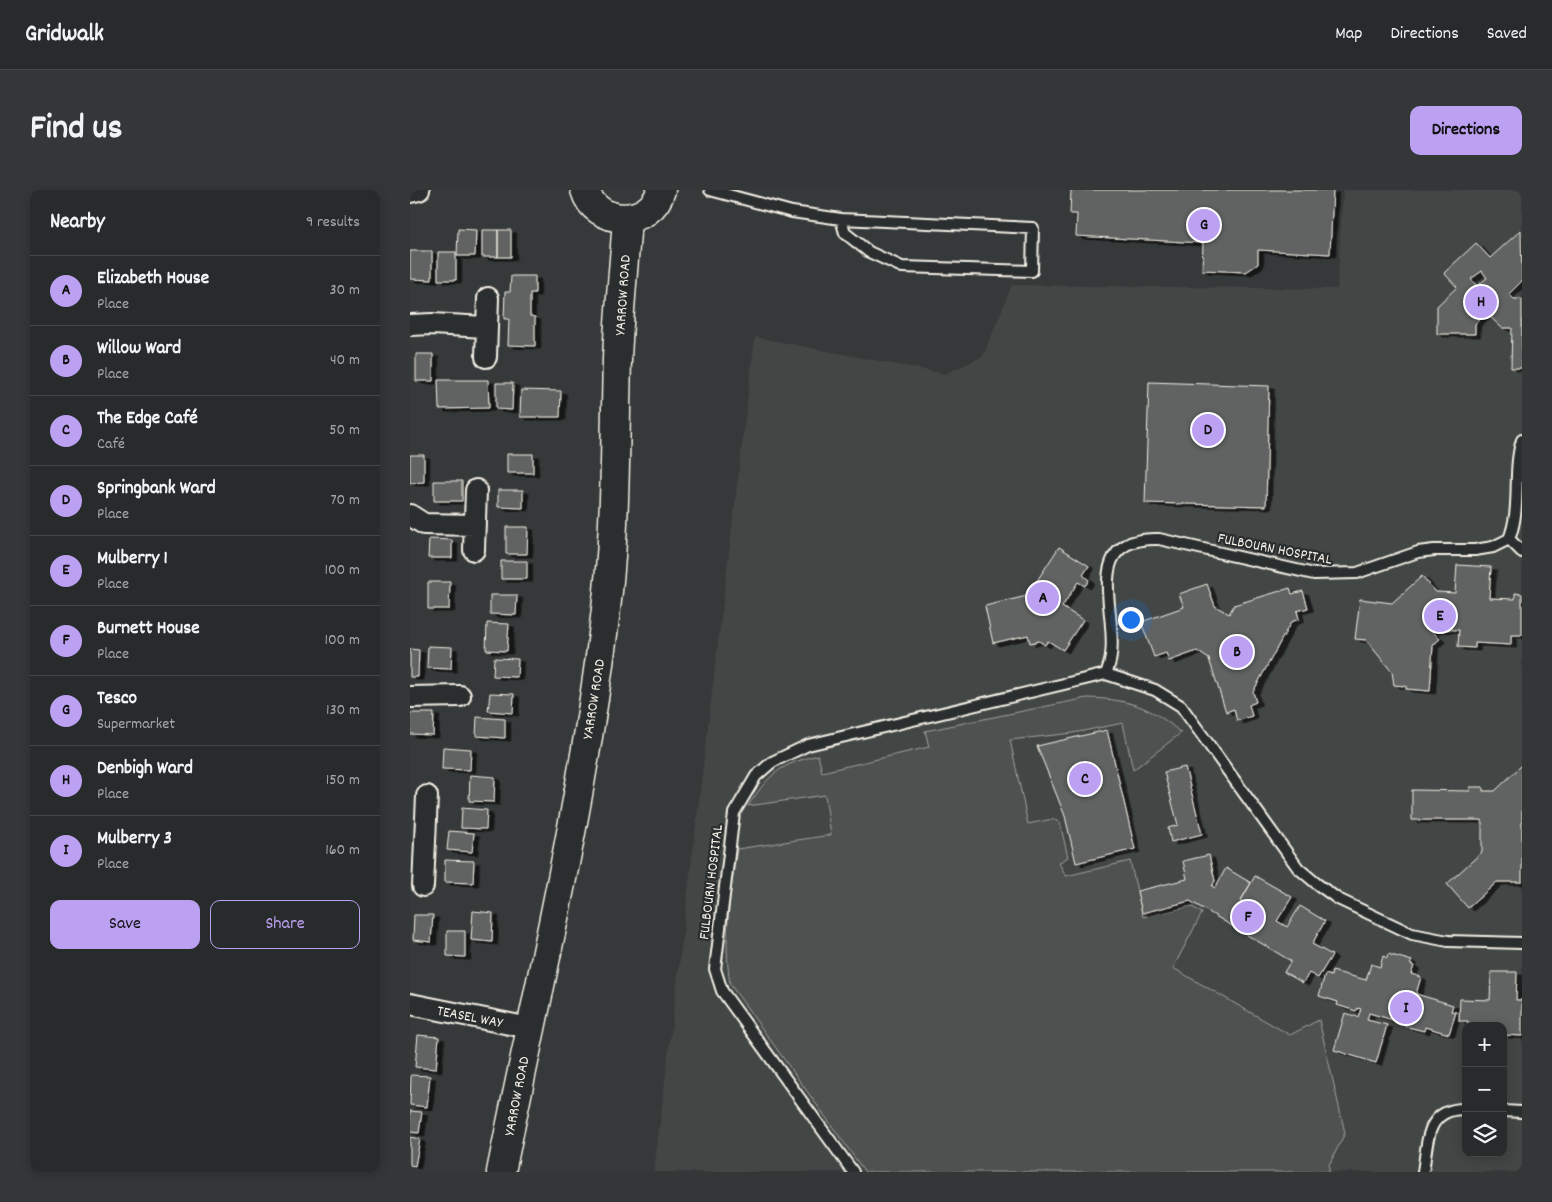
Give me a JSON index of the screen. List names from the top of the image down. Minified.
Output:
{"streets":{"street":["YARROW ROAD","TEASEL WAY"],"lane":["FULBOURN HOSPITAL"]},"crossings":[["YARROW ROAD","TEASEL WAY"]],"page":{"header":"Gridwalk","nav":["Map","Directions","Saved"],"title":"Find us","buttons":["Directions",["Save","Share"]],"heading":["Nearby","9 results"],"pins":["G","H","D","A","E","B","C","F","I"],"list":[{"mark":"A","name":"Elizabeth House","note":"Place","value":"30 m"},{"mark":"B","name":"Willow Ward","note":"Place","value":"40 m"},{"mark":"C","name":"The Edge Café","note":"Café","value":"50 m"},{"mark":"D","name":"Springbank Ward","note":"Place","value":"70 m"},{"mark":"E","name":"Mulberry 1","note":"Place","value":"100 m"},{"mark":"F","name":"Burnett House","note":"Place","value":"100 m"},{"mark":"G","name":"Tesco","note":"Supermarket","value":"130 m"},{"mark":"H","name":"Denbigh Ward","note":"Place","value":"150 m"},{"mark":"I","name":"Mulberry 3","note":"Place","value":"160 m"}],"map_buttons":["+","−"]}}
